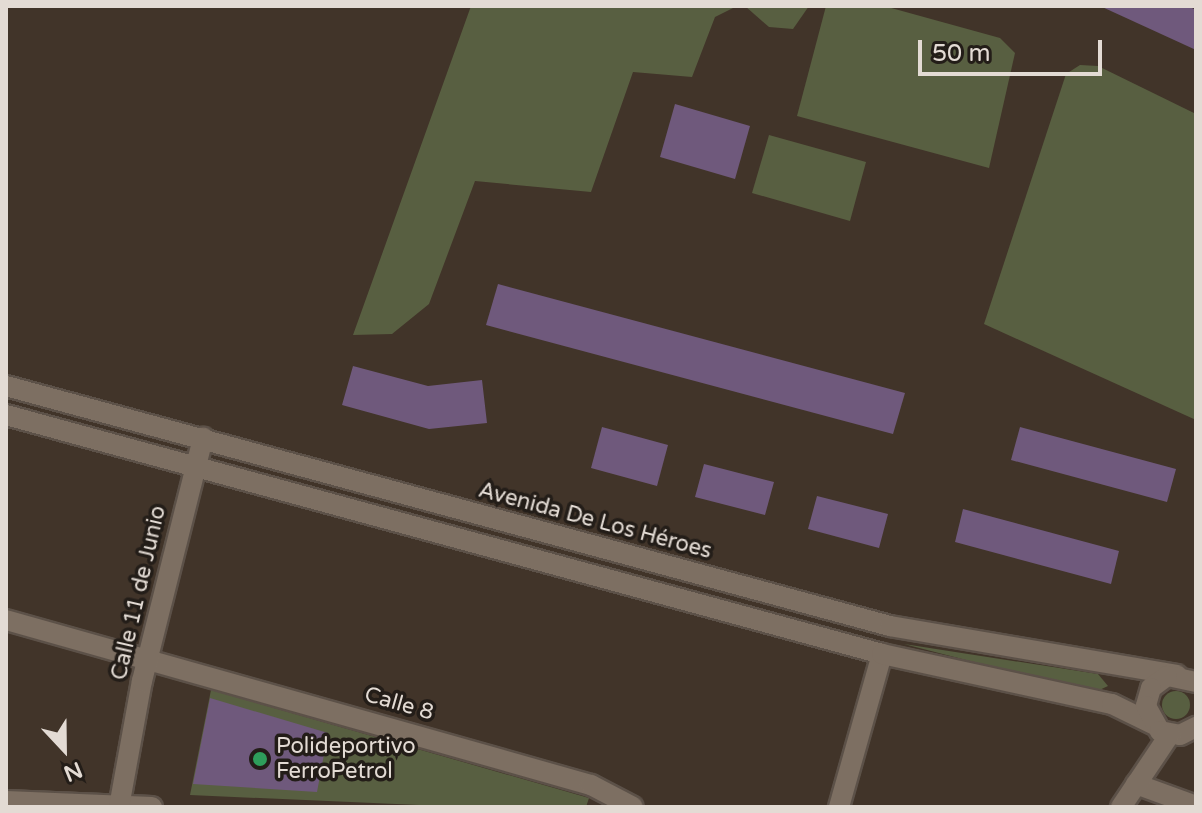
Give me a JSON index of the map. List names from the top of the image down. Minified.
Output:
{"streets":{"street":["Avenida De Los Héroes","Calle 11 de Junio","Calle 8"]},"crossings":[["Avenida De Los Héroes","Calle 11 de Junio"],["Calle 11 de Junio","Calle 8"]],"places":["Polideportivo FerroPetrol"],"scale_bar":"50 m","north":"bottom"}
